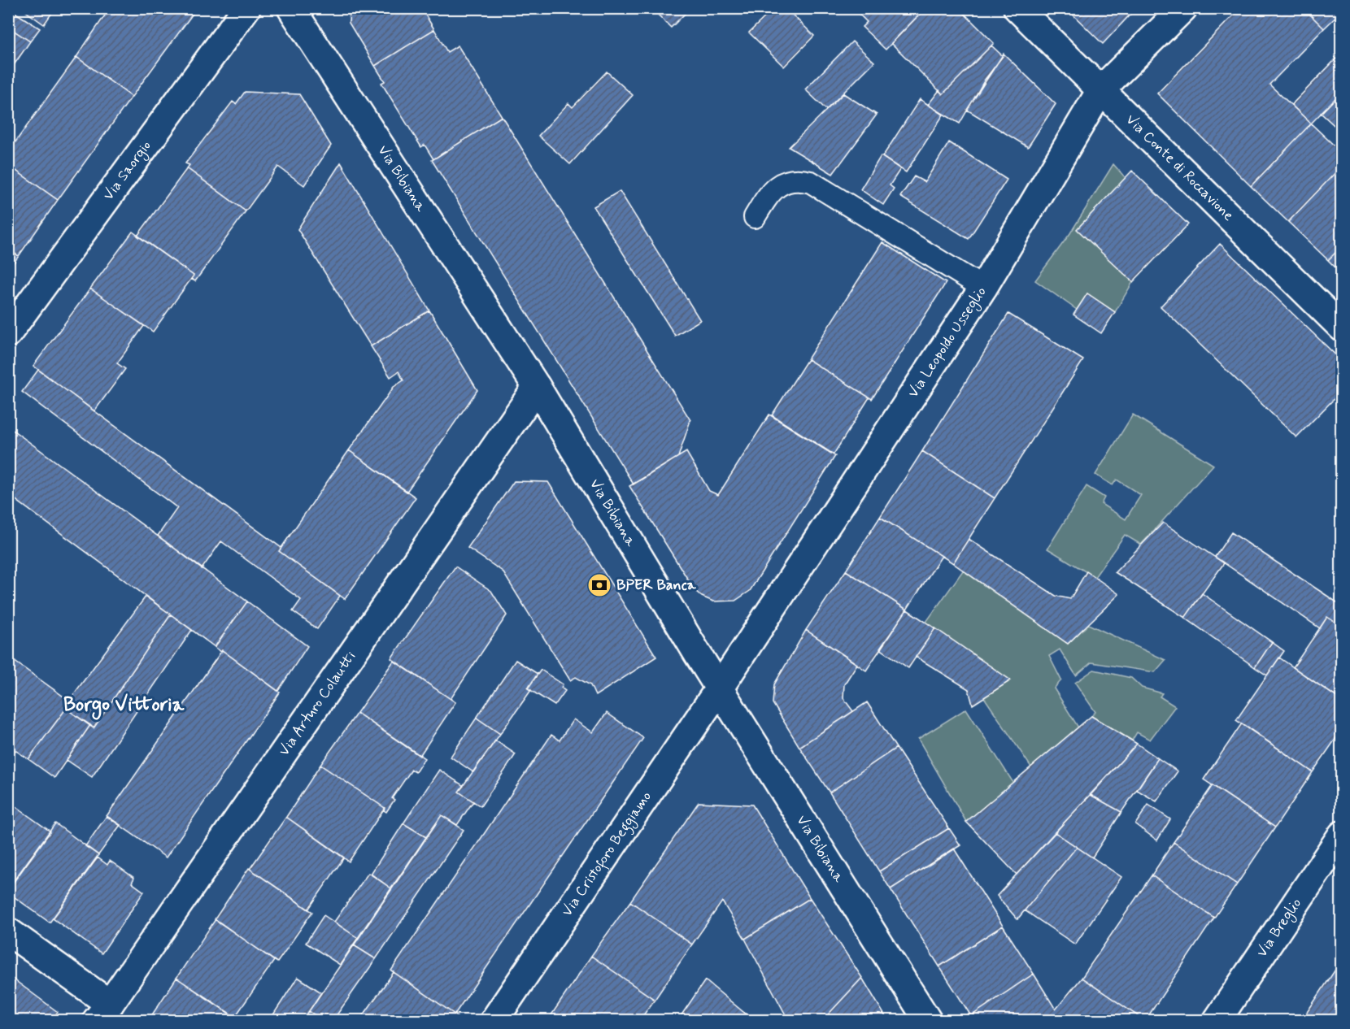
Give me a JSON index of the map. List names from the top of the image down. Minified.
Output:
{"streets":{"street":["Via Conte di Roccavione","Via Saorgio","Via Bibiana","Via Leopoldo Usseglio","Via Arturo Colautti","Via Cristoforo Beggiamo","Via Breglio"]},"crossings":[["Via Conte di Roccavione","Via Leopoldo Usseglio"],["Via Bibiana","Via Leopoldo Usseglio"],["Via Bibiana","Via Arturo Colautti"],["Via Bibiana","Via Cristoforo Beggiamo"],["Via Leopoldo Usseglio","Via Cristoforo Beggiamo"]],"districts":["Borgo Vittoria"],"places":{"bank":["BPER Banca"]}}
